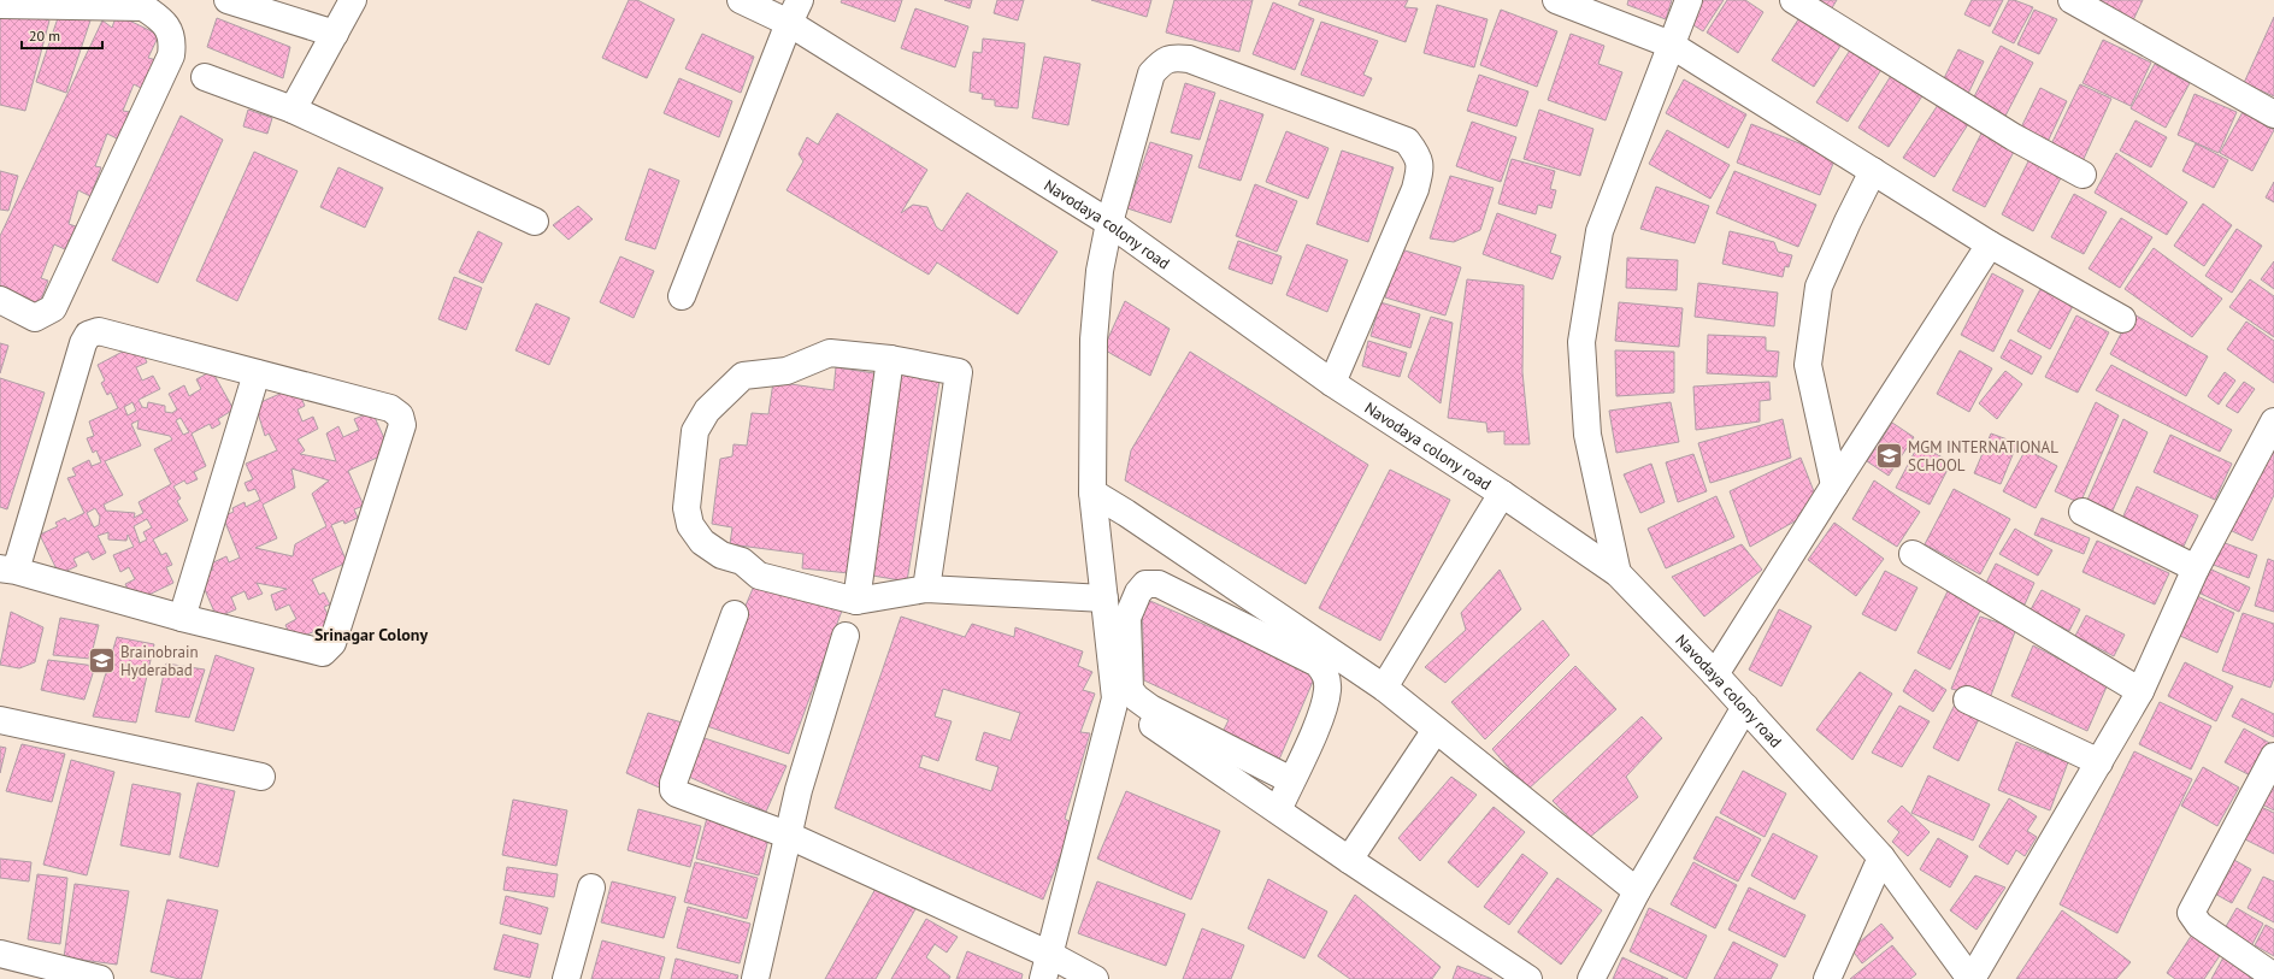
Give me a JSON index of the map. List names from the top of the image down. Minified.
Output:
{"streets":{"street":["Navodaya colony road"]},"districts":["Srinagar Colony"],"places":{"school or university":["MGM INTERNATIONAL SCHOOL","Brainobrain Hyderabad"]},"scale_bar":"20 m"}
